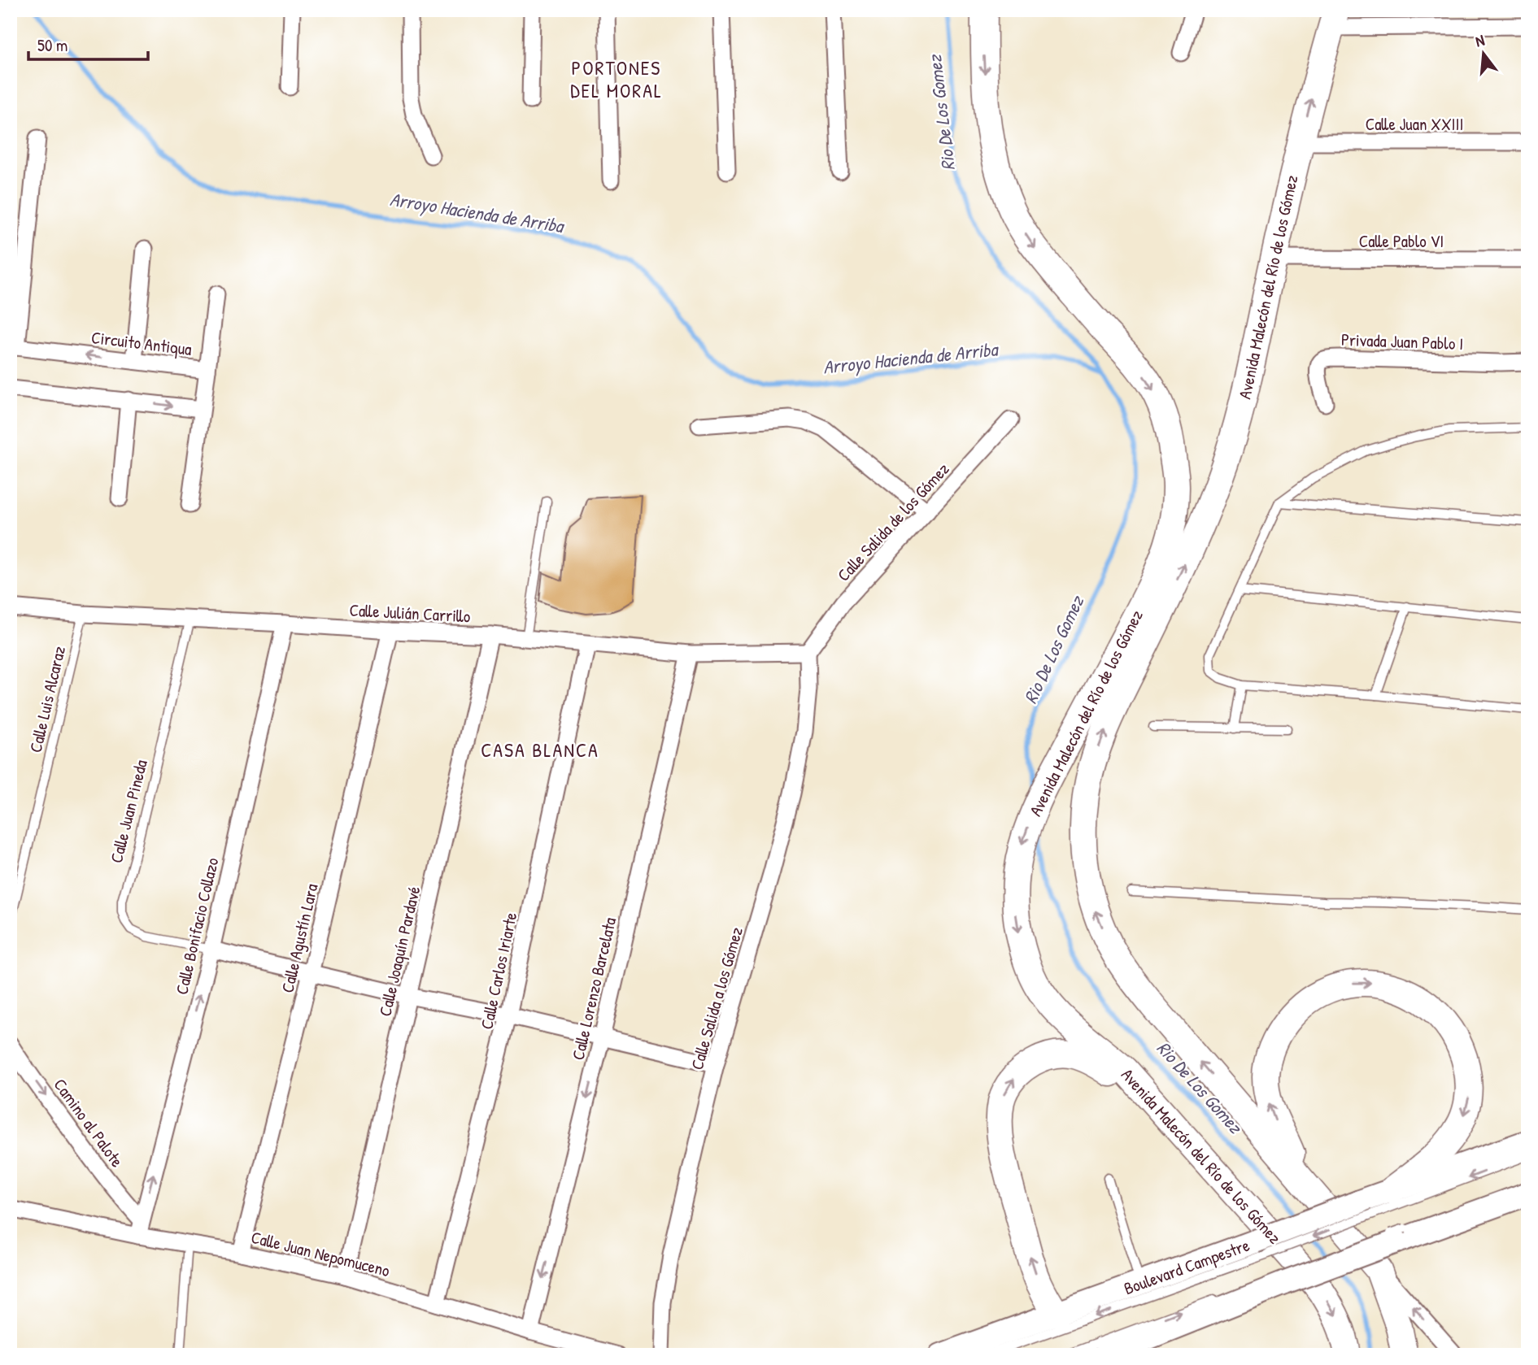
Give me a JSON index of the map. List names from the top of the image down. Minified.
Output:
{"streets":{"main road":["Avenida Malecón del Río de los Gómez","Boulevard Campestre"],"street":["Calle Juan XXIII","Calle Pablo VI","Privada Juan Pablo I","Circuito Antiqua","Calle Salida de los Gómez","Calle Julián Carrillo","Calle Bonifacio Collazo","Calle Agustín Lara","Calle Joaquín Pardavé","Calle Carlos Iriarte","Calle Lorenzo Barcelata","Calle Salida a los Gómez","Camino al Palote","Calle Juan Nepomuceno"],"lane":["Calle Luis Alcaraz","Calle Juan Pineda"]},"crossings":[["Calle Juan XXIII","Avenida Malecón del Río de los Gómez"],["Calle Pablo VI","Avenida Malecón del Río de los Gómez"],["Calle Salida de los Gómez","Calle Julián Carrillo"],["Calle Salida de los Gómez","Calle Salida a los Gómez"],["Calle Julián Carrillo","Calle Luis Alcaraz"],["Calle Julián Carrillo","Calle Juan Pineda"],["Calle Julián Carrillo","Calle Bonifacio Collazo"],["Calle Julián Carrillo","Calle Agustín Lara"],["Calle Julián Carrillo","Calle Joaquín Pardavé"],["Calle Julián Carrillo","Calle Carlos Iriarte"],["Calle Julián Carrillo","Calle Lorenzo Barcelata"],["Calle Julián Carrillo","Calle Salida a los Gómez"],["Calle Juan Pineda","Calle Bonifacio Collazo"],["Calle Bonifacio Collazo","Camino al Palote"],["Calle Bonifacio Collazo","Calle Juan Nepomuceno"],["Calle Agustín Lara","Calle Juan Nepomuceno"],["Calle Joaquín Pardavé","Calle Juan Nepomuceno"],["Calle Carlos Iriarte","Calle Juan Nepomuceno"],["Calle Lorenzo Barcelata","Calle Juan Nepomuceno"],["Camino al Palote","Calle Juan Nepomuceno"]],"one_way":["Calle Bonifacio Collazo","Calle Lorenzo Barcelata","Camino al Palote"],"districts":["PORTONES DEL MORAL","CASA BLANCA"],"water":["Rio De Los Gomez","Arroyo Hacienda de Arriba"],"scale_bar":"50 m","north":"top"}
